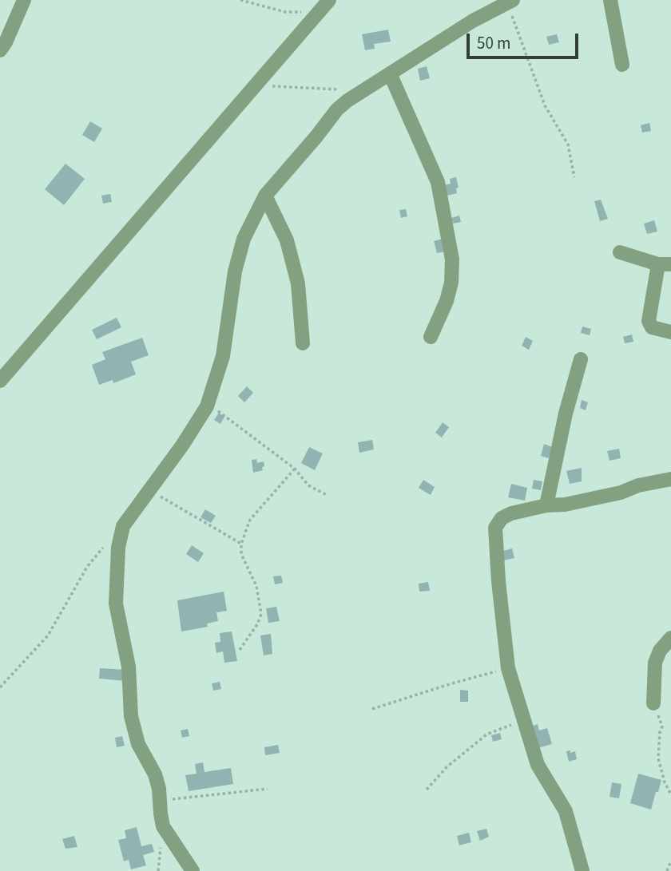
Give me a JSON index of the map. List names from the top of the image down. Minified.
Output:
{"scale_bar":"50 m"}
